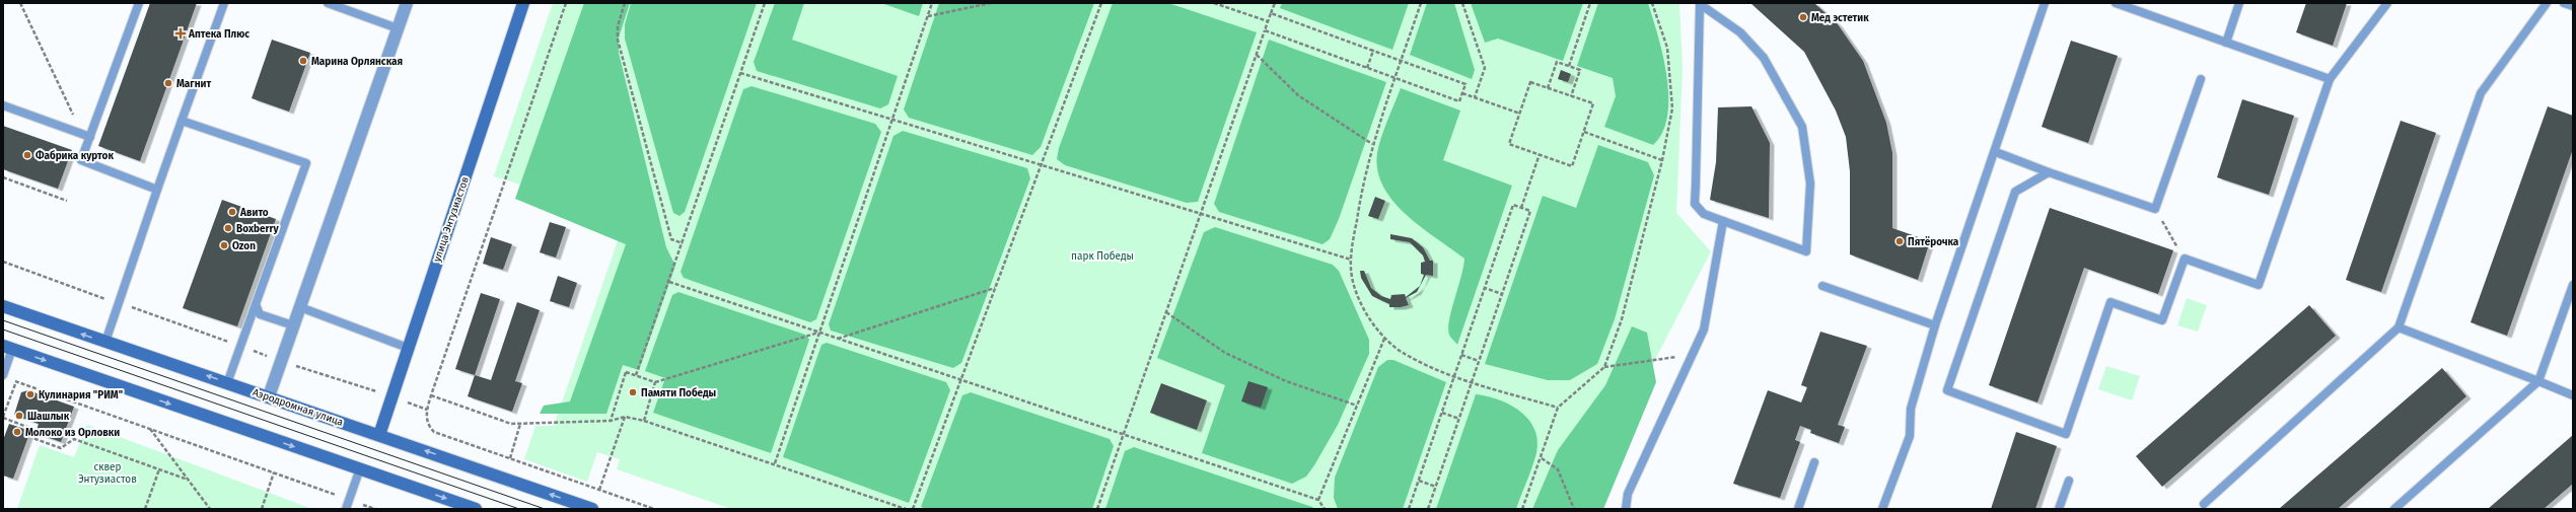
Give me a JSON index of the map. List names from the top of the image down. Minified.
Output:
{"streets":{"main road":["улица Энтузиастов","Аэродромная улица"]},"crossings":[["улица Энтузиастов","Аэродромная улица"]],"parks":["парк Победы","сквер Энтузиастов"],"places":{"other":["Мед эстетик","Марина Орлянская","Магнит","Фабрика курток","Авито","Boxberry","Пятёрочка","Ozon","Памяти Победы","Кулинария \"РИМ\"","Шашлык","Молоко из Орловки"],"health":["Аптека Плюс"]}}
